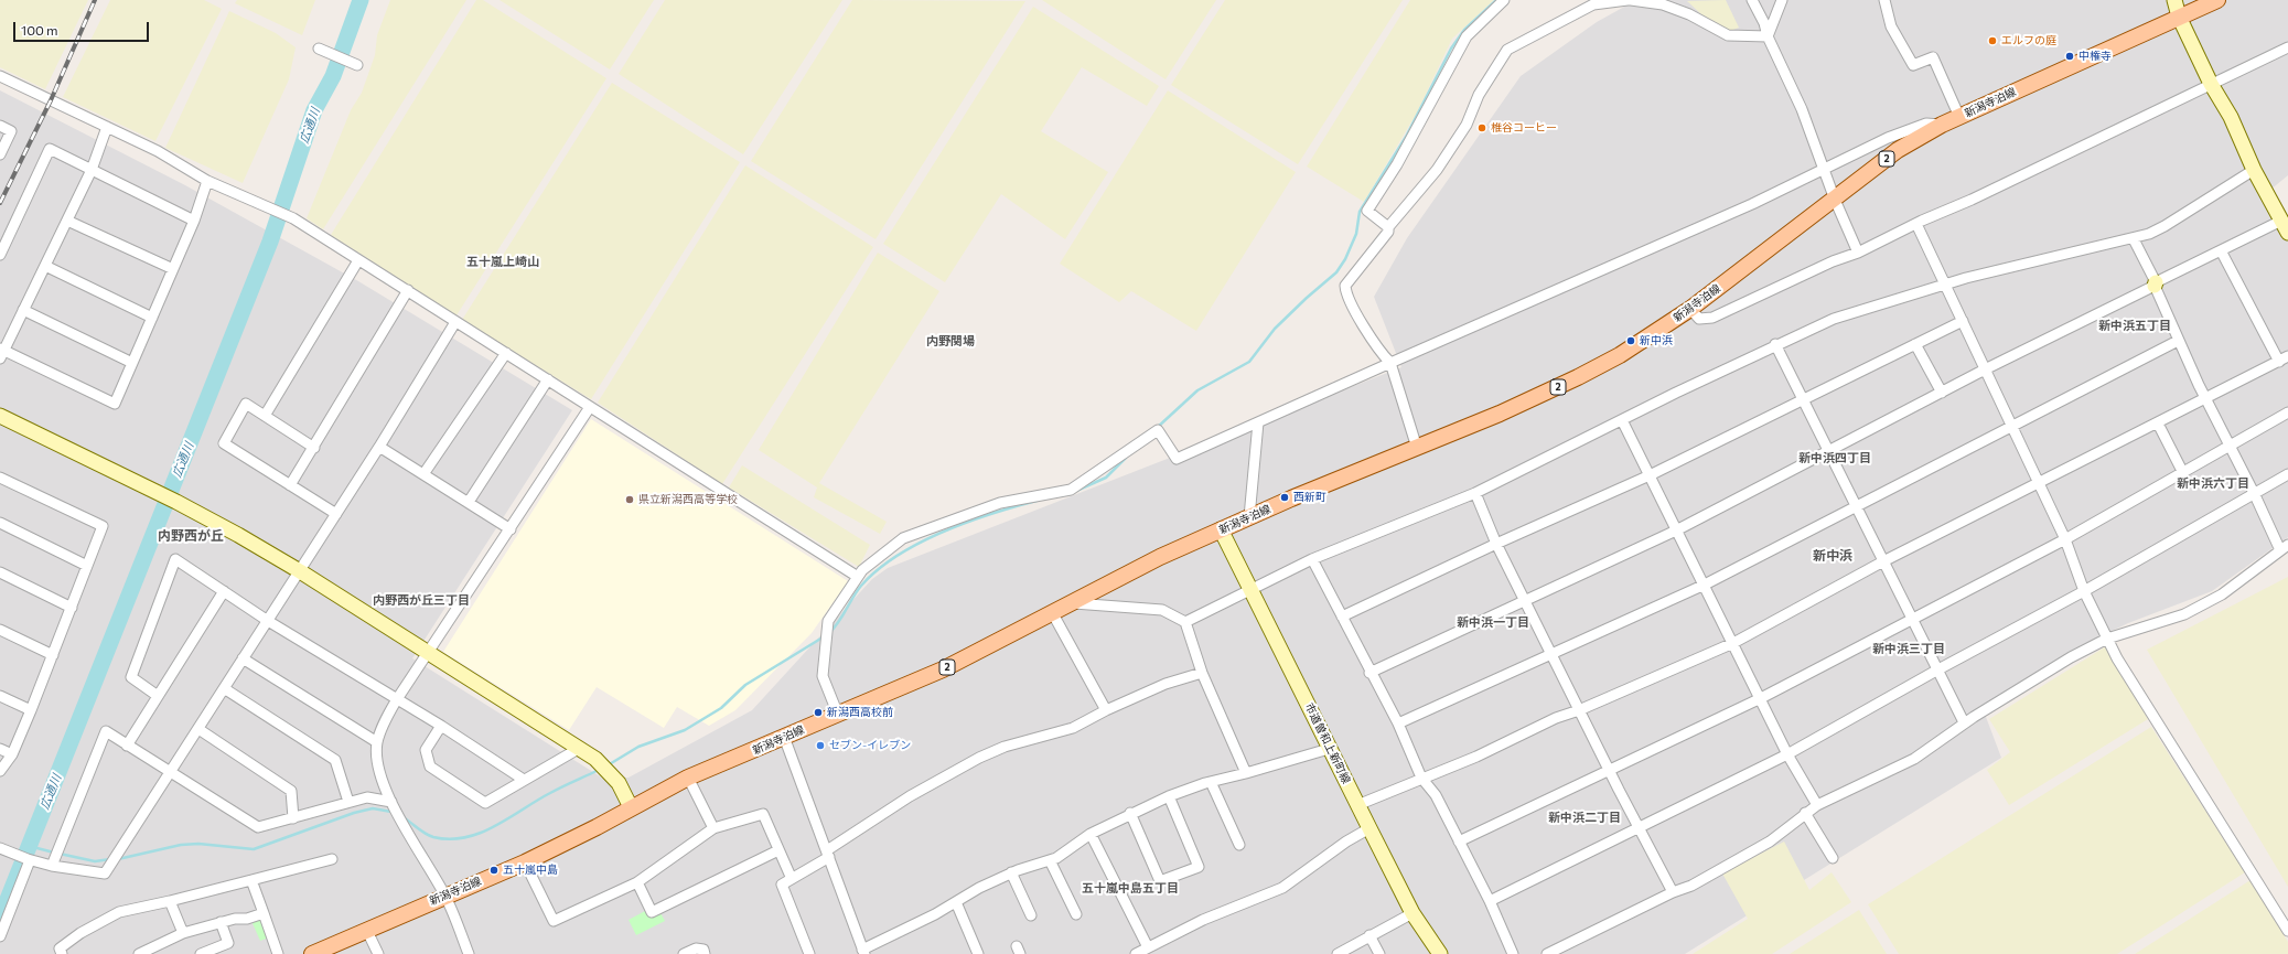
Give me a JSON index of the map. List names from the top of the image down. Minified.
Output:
{"streets":{"main road":["新潟寺泊線","2"],"street":["市道曽和上新町線"]},"crossings":[["新潟寺泊線","市道曽和上新町線"]],"districts":["五十嵐上崎山","新中浜五丁目","内野関場","新中浜四丁目","新中浜六丁目","内野西が丘","新中浜","内野西が丘三丁目","新中浜一丁目","新中浜三丁目","新中浜二丁目","五十嵐中島五丁目"],"water":["広通川"],"places":["エルフの庭","中権寺","椎谷コーヒー","新中浜","西新町","県立新潟西高等学校","新潟西高校前","セブン-イレブン","五十嵐中島"],"scale_bar":"100 m"}
